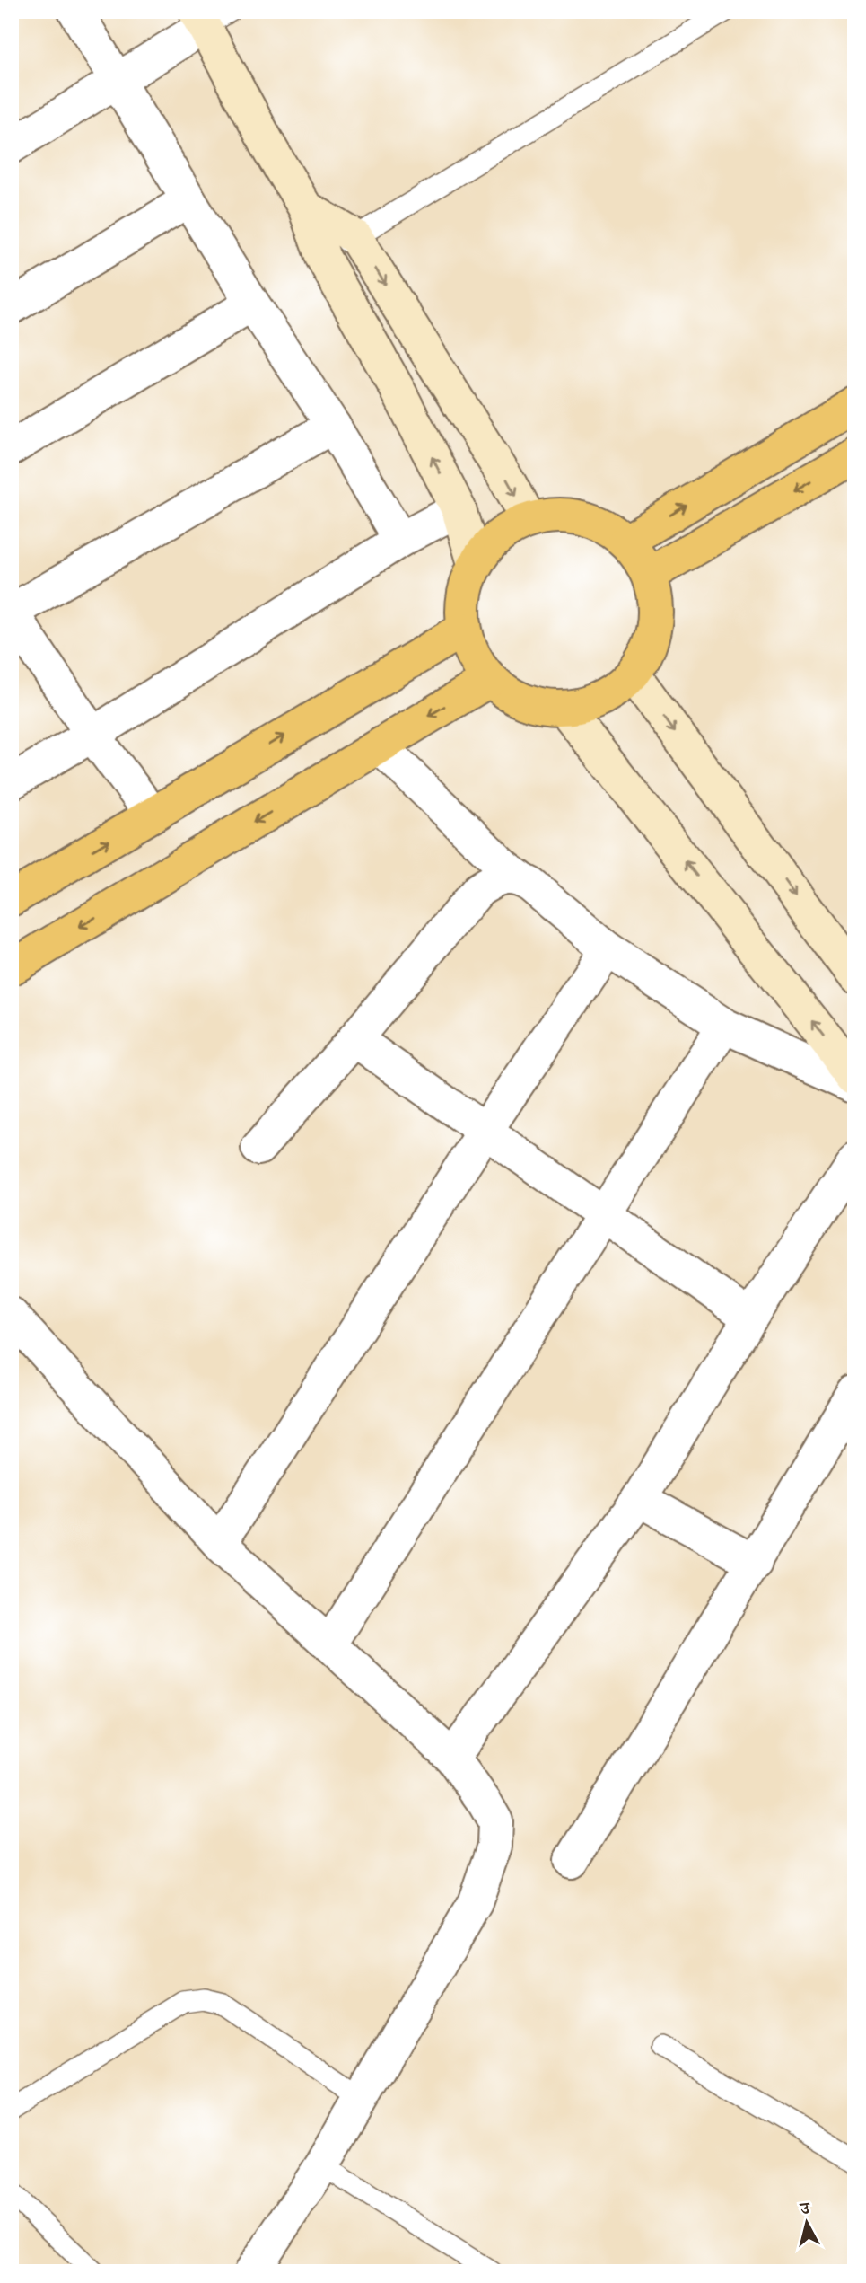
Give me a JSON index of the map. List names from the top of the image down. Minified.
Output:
{"north":"top"}
